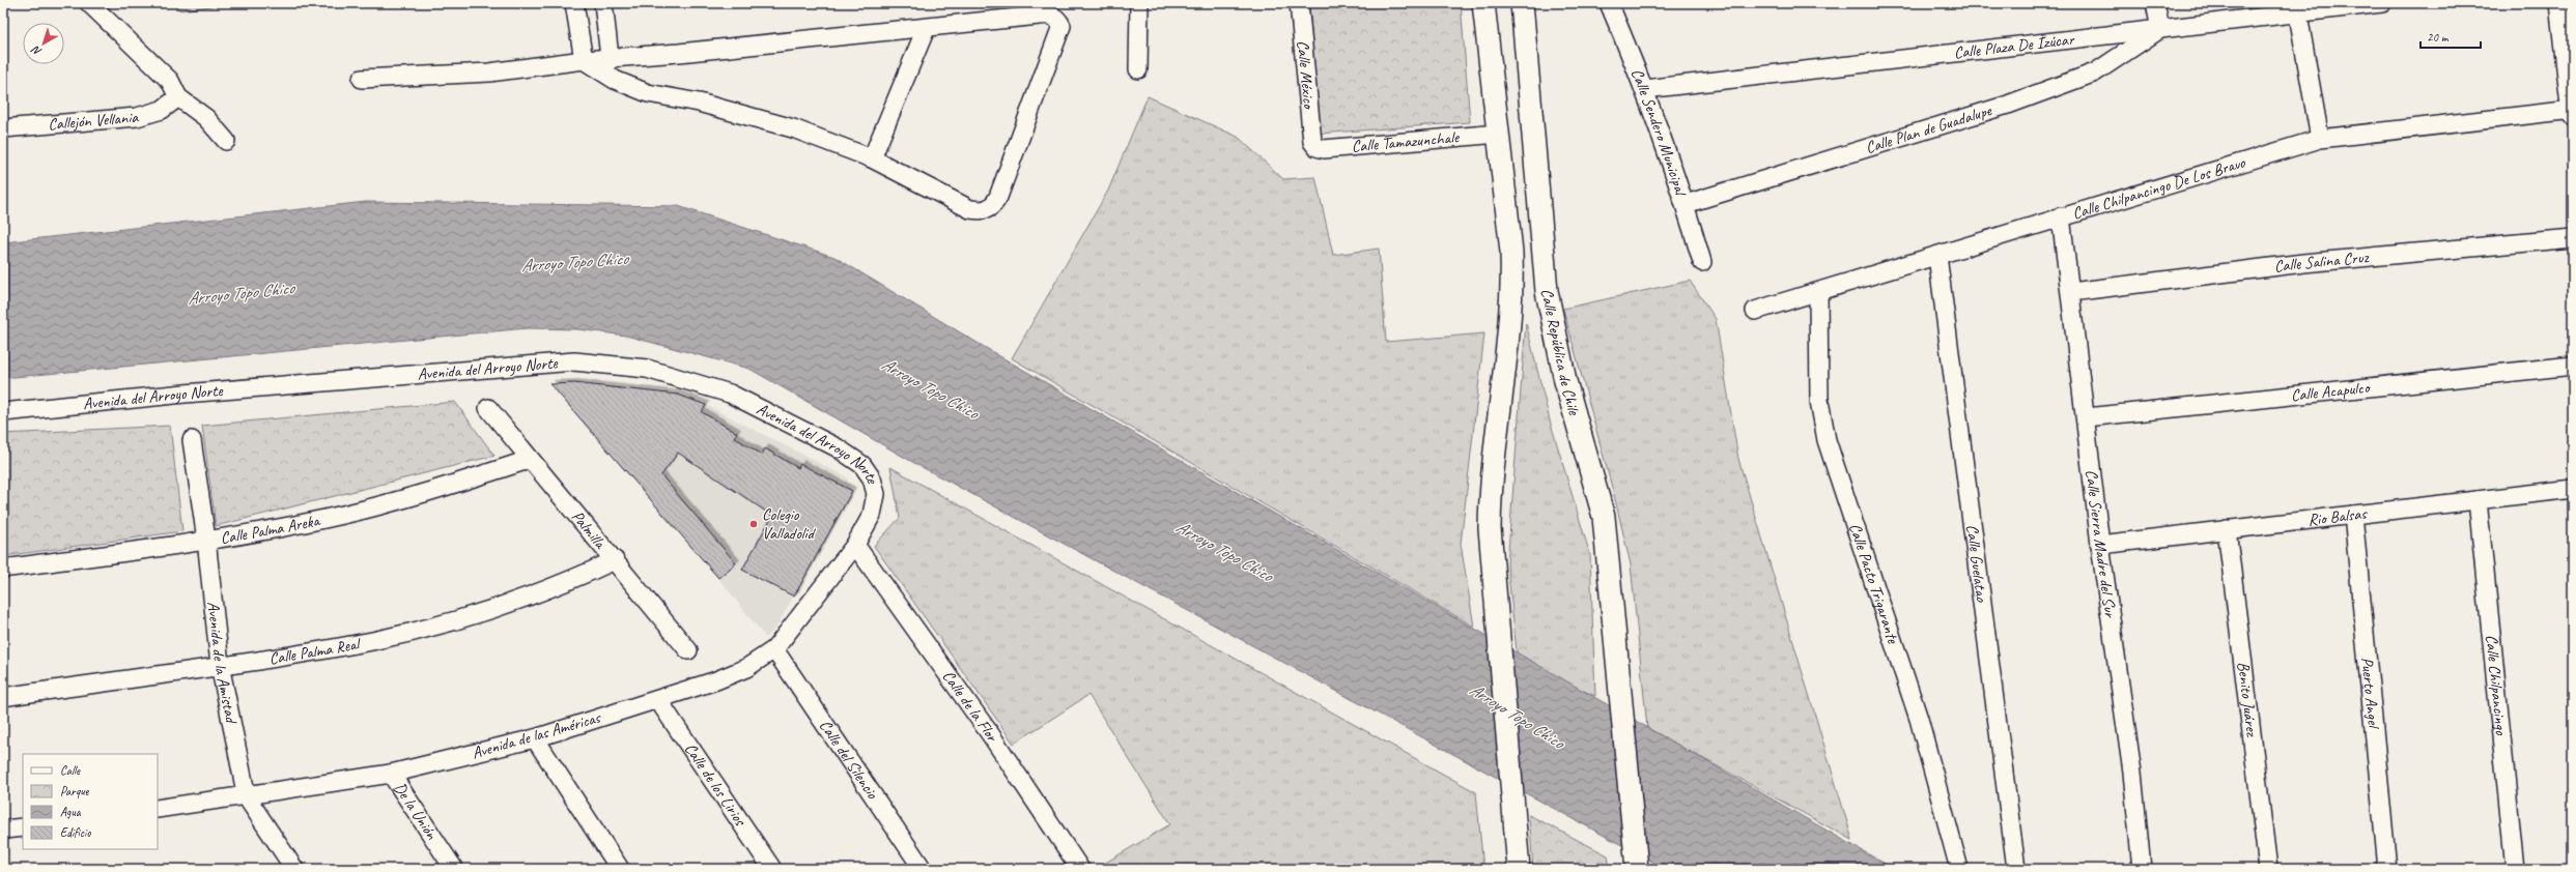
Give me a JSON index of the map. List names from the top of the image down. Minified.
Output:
{"streets":{"street":["Calle Plaza De Izúcar","Calle México","Callejón Vellania","Calle Plan de Guadalupe","Calle Sendero Municipal","Calle Tamazunchale","Calle Chilpancingo De Los Bravo","Calle Salina Cruz","Calle República de Chile","Avenida del Arroyo Norte","Calle Acapulco","Rio Balsas","Calle Palma Areka","Palmilla","Calle Sierra Madre del Sur","Calle Guelatao","Calle Pacto Trigarante","Calle Palma Real","Avenida de la Amistad","Calle Chilpancingo","Puerto Angel","Benito Juárez","Calle de la Flor","Avenida de las Américas","Calle del Silencio","Calle de los Lirios","De la Unión"]},"crossings":[["Calle Plaza De Izúcar","Calle Plan de Guadalupe"],["Calle Plaza De Izúcar","Calle Sendero Municipal"],["Calle México","Calle Tamazunchale"],["Calle Plan de Guadalupe","Calle Sendero Municipal"],["Calle Chilpancingo De Los Bravo","Calle Sierra Madre del Sur"],["Calle Chilpancingo De Los Bravo","Calle Guelatao"],["Calle Chilpancingo De Los Bravo","Calle Pacto Trigarante"],["Calle Salina Cruz","Calle Sierra Madre del Sur"],["Avenida del Arroyo Norte","Calle de la Flor"],["Avenida del Arroyo Norte","Avenida de las Américas"],["Calle Acapulco","Calle Sierra Madre del Sur"],["Rio Balsas","Calle Sierra Madre del Sur"],["Rio Balsas","Calle Chilpancingo"],["Rio Balsas","Puerto Angel"],["Rio Balsas","Benito Juárez"],["Calle Palma Areka","Palmilla"],["Calle Palma Areka","Avenida de la Amistad"],["Palmilla","Calle Palma Real"],["Calle Palma Real","Avenida de la Amistad"],["Avenida de la Amistad","Avenida de las Américas"],["Calle de la Flor","Avenida de las Américas"],["Avenida de las Américas","Calle del Silencio"],["Avenida de las Américas","Calle de los Lirios"],["Avenida de las Américas","De la Unión"]],"water":["Arroyo Topo Chico"],"places":["Colegio Valladolid"],"legend":["Calle","Parque","Agua","Edificio"],"scale_bar":"20 m","north":"bottom left"}
